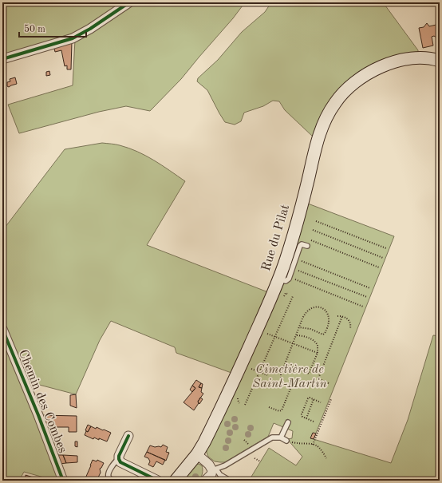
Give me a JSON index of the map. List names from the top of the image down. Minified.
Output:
{"streets":{"main road":["Rue du Pilat"],"street":["Chemin des Combes"]},"parks":["Cimetière de Saint-Martin"],"scale_bar":"50 m"}
